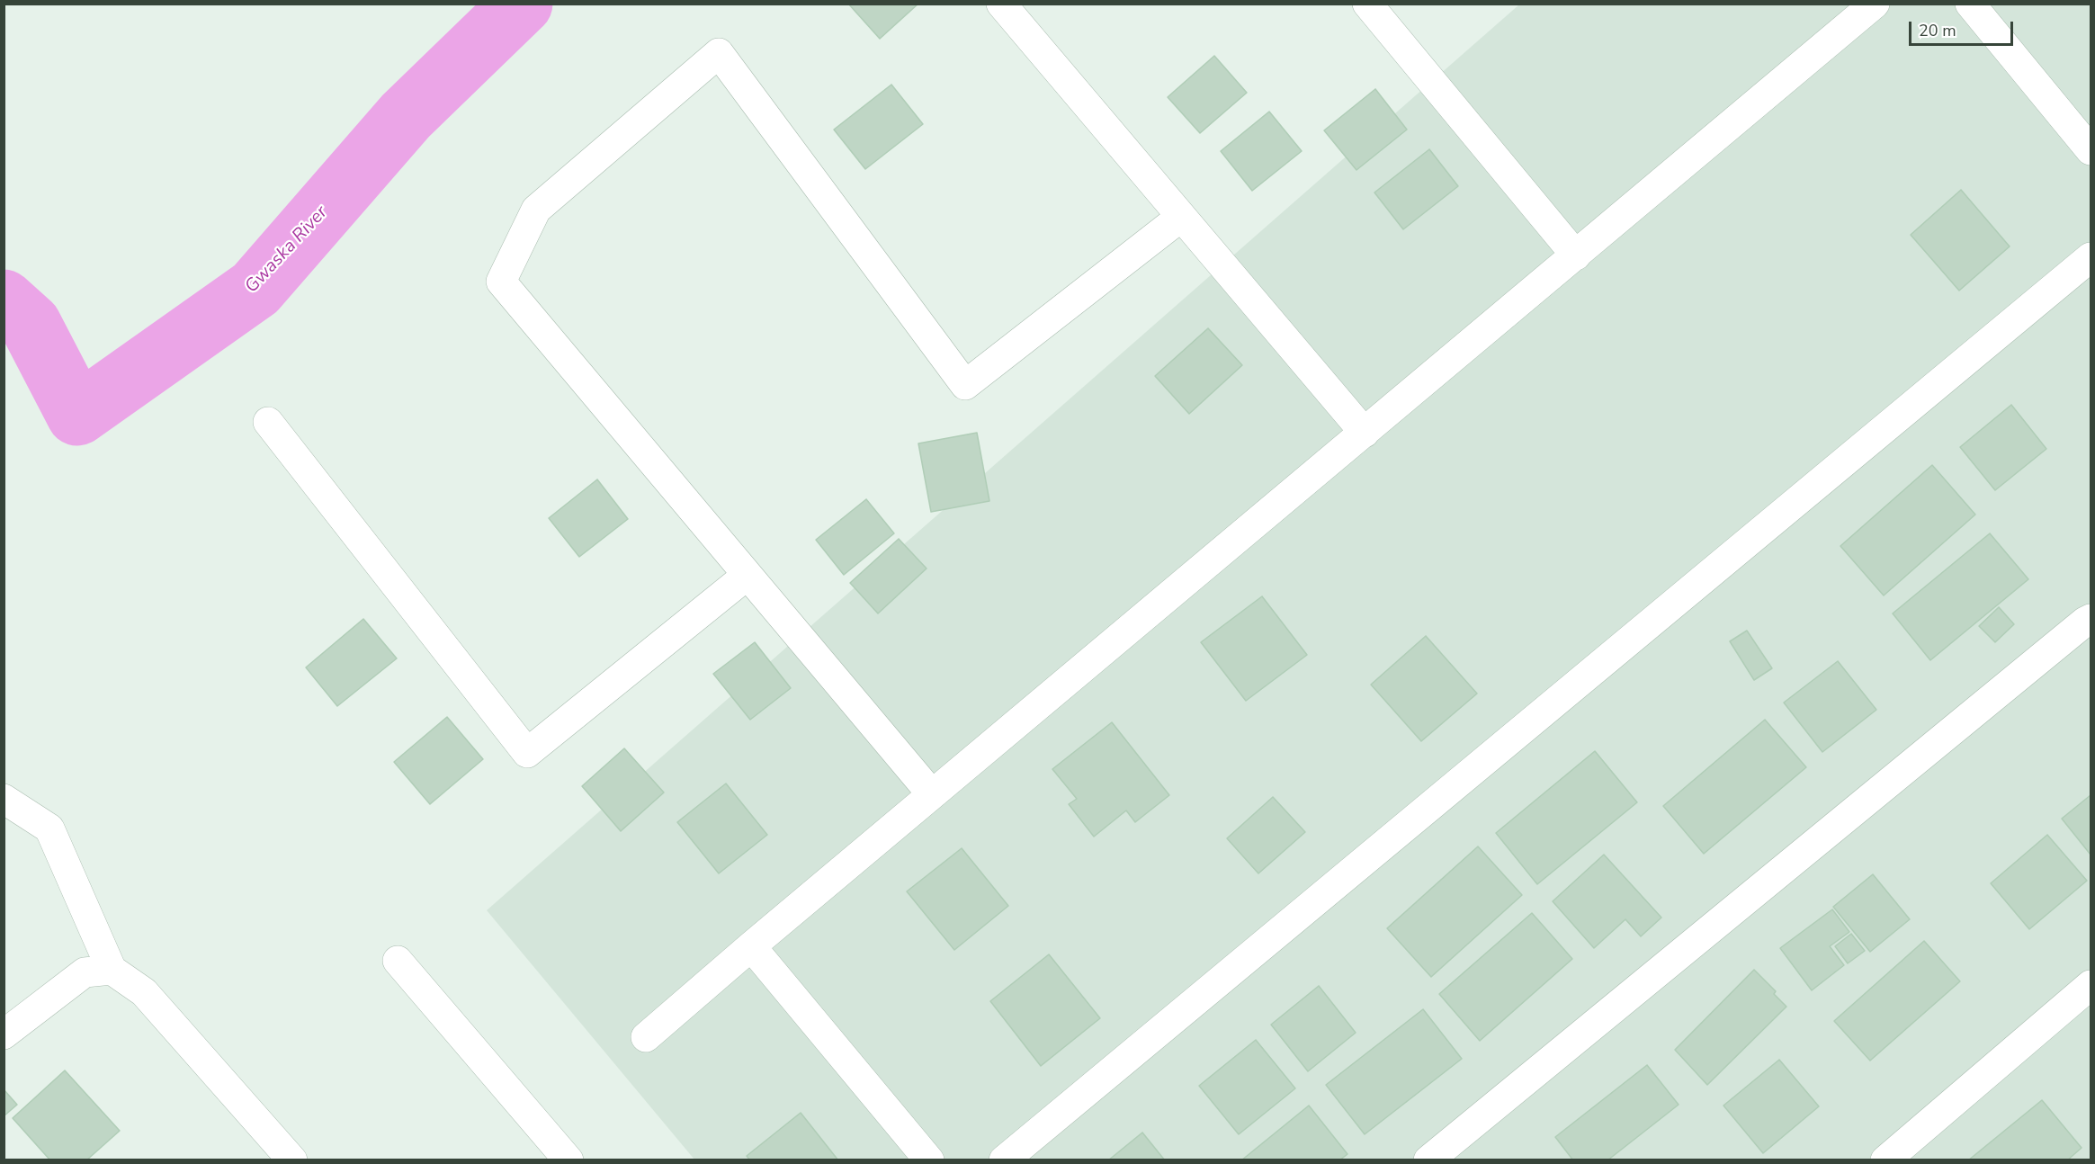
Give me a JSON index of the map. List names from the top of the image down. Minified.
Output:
{"water":["Gwaska River"],"scale_bar":"20 m"}
